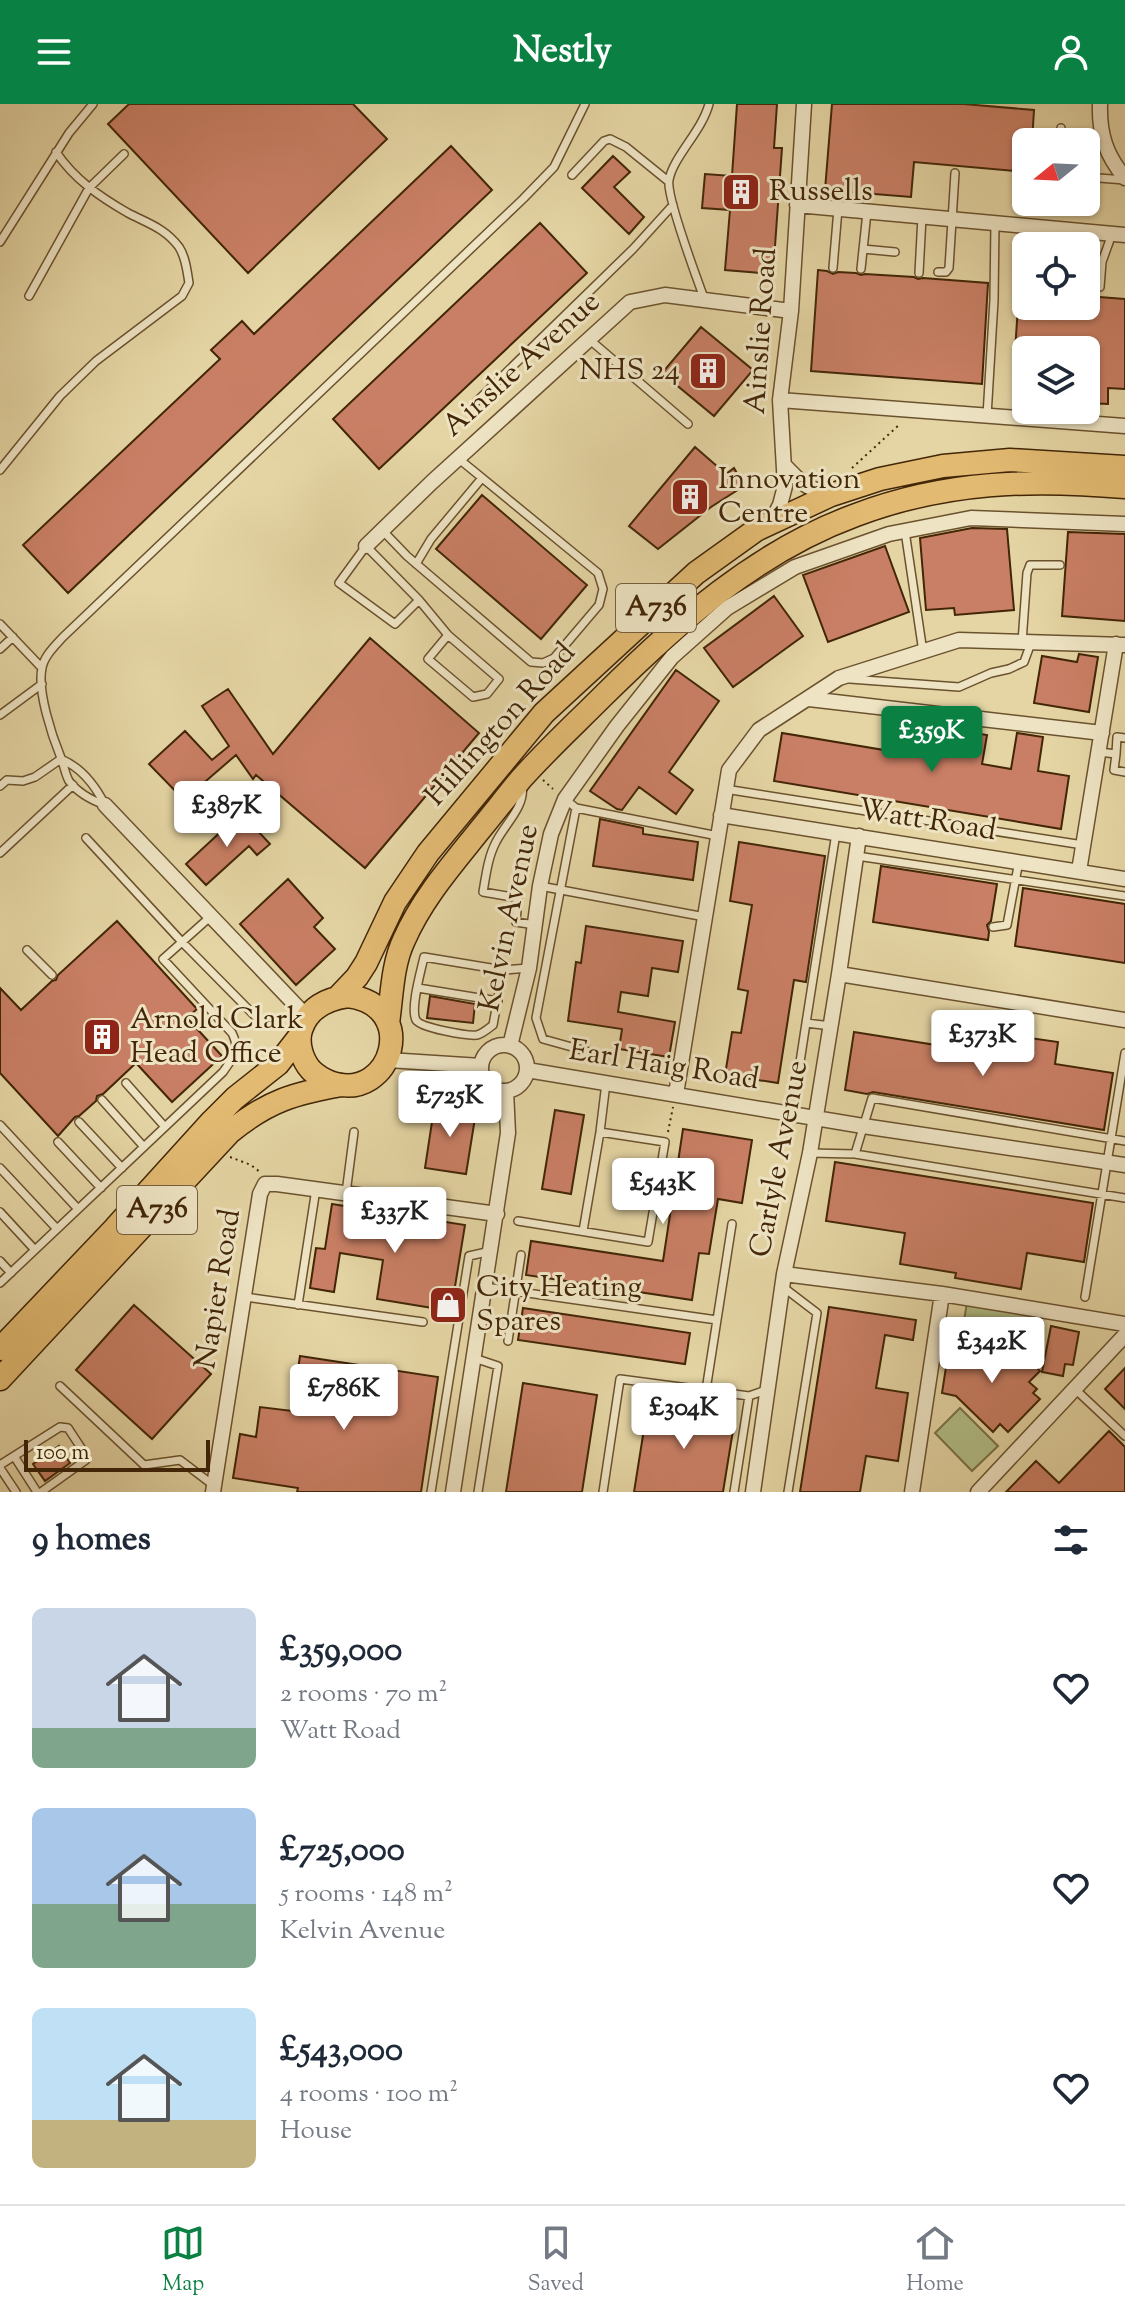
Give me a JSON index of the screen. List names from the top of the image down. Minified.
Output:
{"streets":{"main road":["A736","Hillington Road"],"street":["Ainslie Road","Ainslie Avenue","Watt Road","Kelvin Avenue","Earl Haig Road","Carlyle Avenue","Napier Road"]},"crossings":[["Ainslie Road","Ainslie Avenue"],["Ainslie Road","Hillington Road"],["A736","Hillington Road"],["Watt Road","Carlyle Avenue"],["Kelvin Avenue","Earl Haig Road"],["Earl Haig Road","Carlyle Avenue"]],"places":{"building":["Russells","NHS 24","Innovation Centre","Arnold Clark Head Office"],"shop":["City Heating Spares"]},"scale_bar":"100 m","north":"left","page":{"header":"Nestly","price":["£359K","£387K","£373K","£725K","£543K","£337K","£342K","£786K","£304K"],"scale":"100 m","heading":"9 homes","list":[{"name":"£359,000","note":"2 rooms · 70 m² · Watt Road"},{"name":"£725,000","note":"5 rooms · 148 m² · Kelvin Avenue"},{"name":"£543,000","note":"4 rooms · 100 m² · House"}],"tabs":["Map","Saved","Home"]}}
